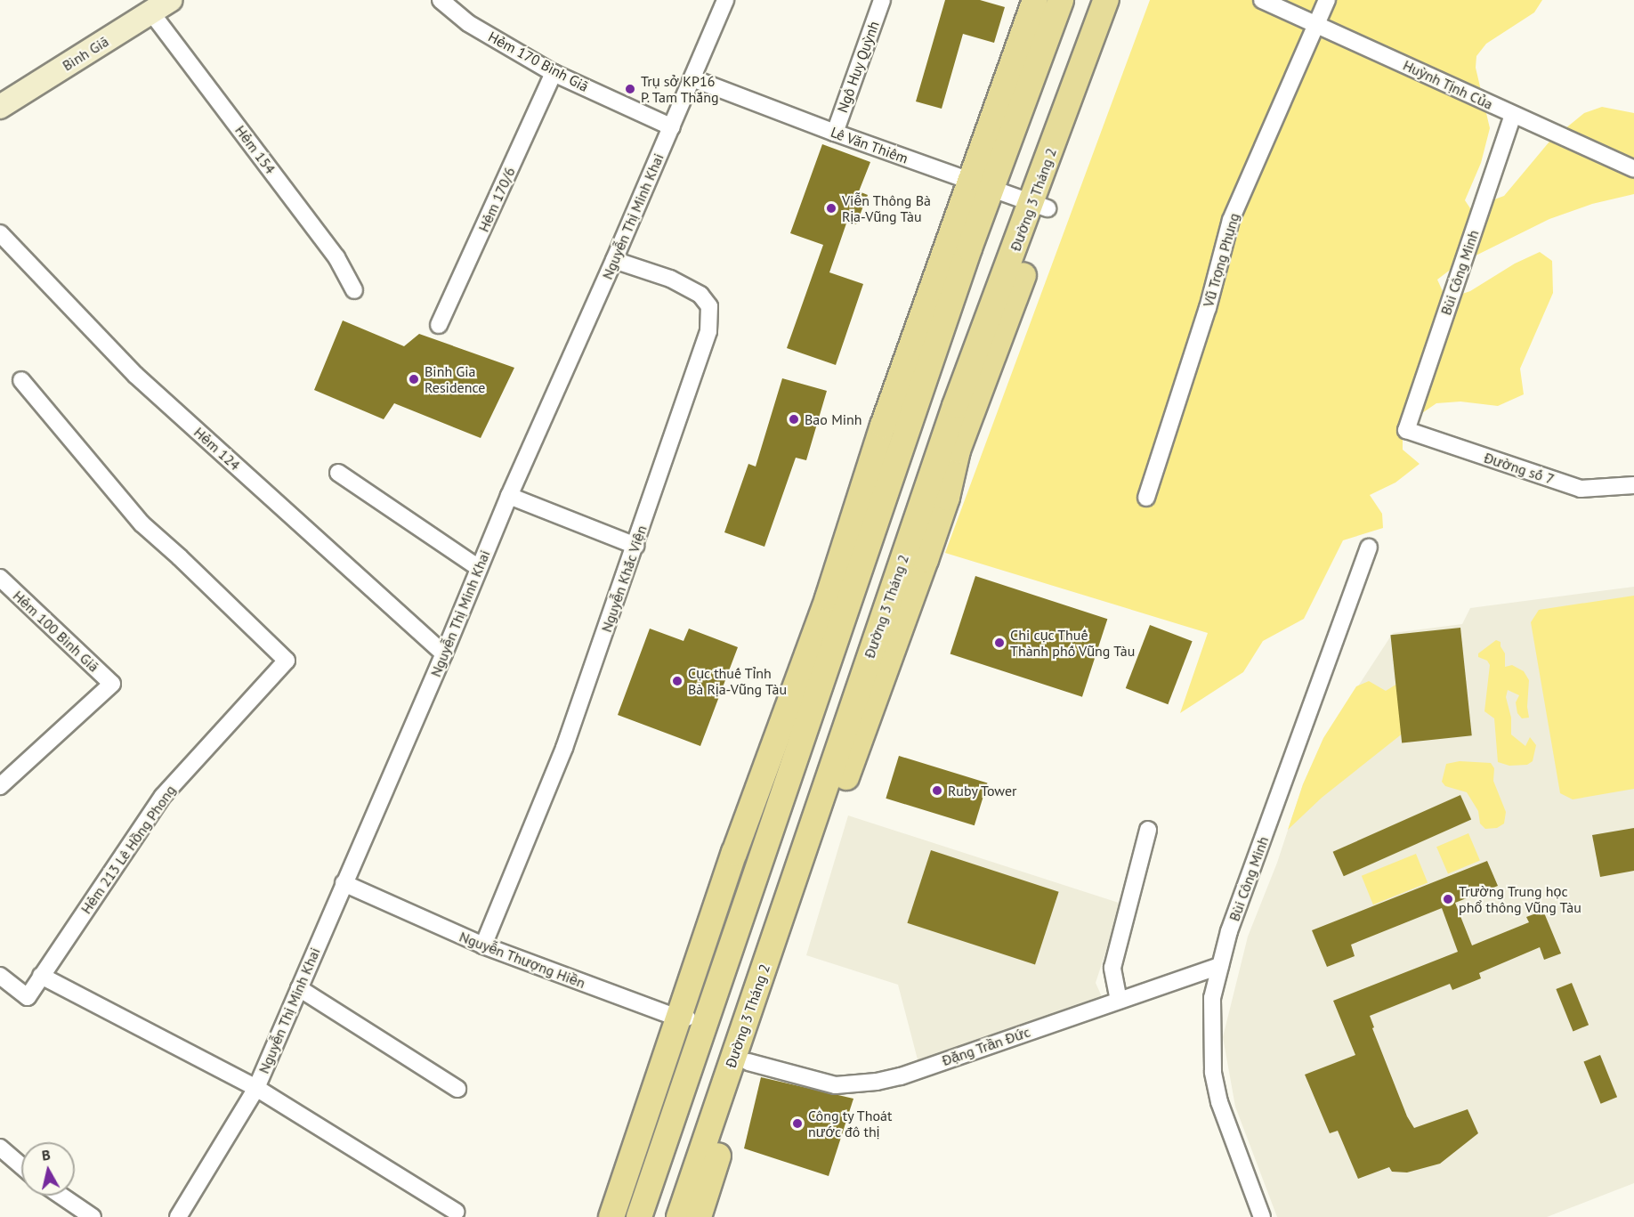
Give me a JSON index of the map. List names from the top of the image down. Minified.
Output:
{"streets":{"main road":["Đường 3 Tháng 2"],"street":["Bình Giã","Hẻm 170 Bình Giã","Ngô Huy Quỳnh","Huỳnh Tịnh Của","Lê Văn Thiêm","Hẻm 154","Hẻm 170/6","Nguyễn Thị Minh Khai","Vũ Trọng Phụng","Bùi Công Minh","Hẻm 124","Đường số 7","Nguyễn Khắc Viện","Hẻm 100 Bình Giã","Hẻm 213 Lê Hồng Phong","Nguyễn Thượng Hiền","Đặng Trần Đức"]},"crossings":[["Bình Giã","Hẻm 154"],["Hẻm 170 Bình Giã","Hẻm 170/6"],["Hẻm 170 Bình Giã","Nguyễn Thị Minh Khai"],["Ngô Huy Quỳnh","Lê Văn Thiêm"],["Huỳnh Tịnh Của","Vũ Trọng Phụng"],["Huỳnh Tịnh Của","Bùi Công Minh"],["Lê Văn Thiêm","Đường 3 Tháng 2"],["Lê Văn Thiêm","Nguyễn Thị Minh Khai"],["Đường 3 Tháng 2","Đặng Trần Đức"],["Nguyễn Thị Minh Khai","Hẻm 124"],["Nguyễn Thị Minh Khai","Nguyễn Khắc Viện"],["Nguyễn Thị Minh Khai","Nguyễn Thượng Hiền"],["Bùi Công Minh","Đường số 7"],["Bùi Công Minh","Đặng Trần Đức"],["Nguyễn Khắc Viện","Nguyễn Thượng Hiền"]],"places":["Trụ sở KP16 P. Tam Thắng","Viễn Thông Bà Rịa-Vũng Tàu","Binh Gia Residence","Bao Minh","Chi cục Thuế Thành phố Vũng Tàu","Cục thuế Tỉnh Bà Rịa-Vũng Tàu","Ruby Tower","Trường Trung học phổ thông Vũng Tàu","Công ty Thoát nước đô thị"],"north":"top"}
